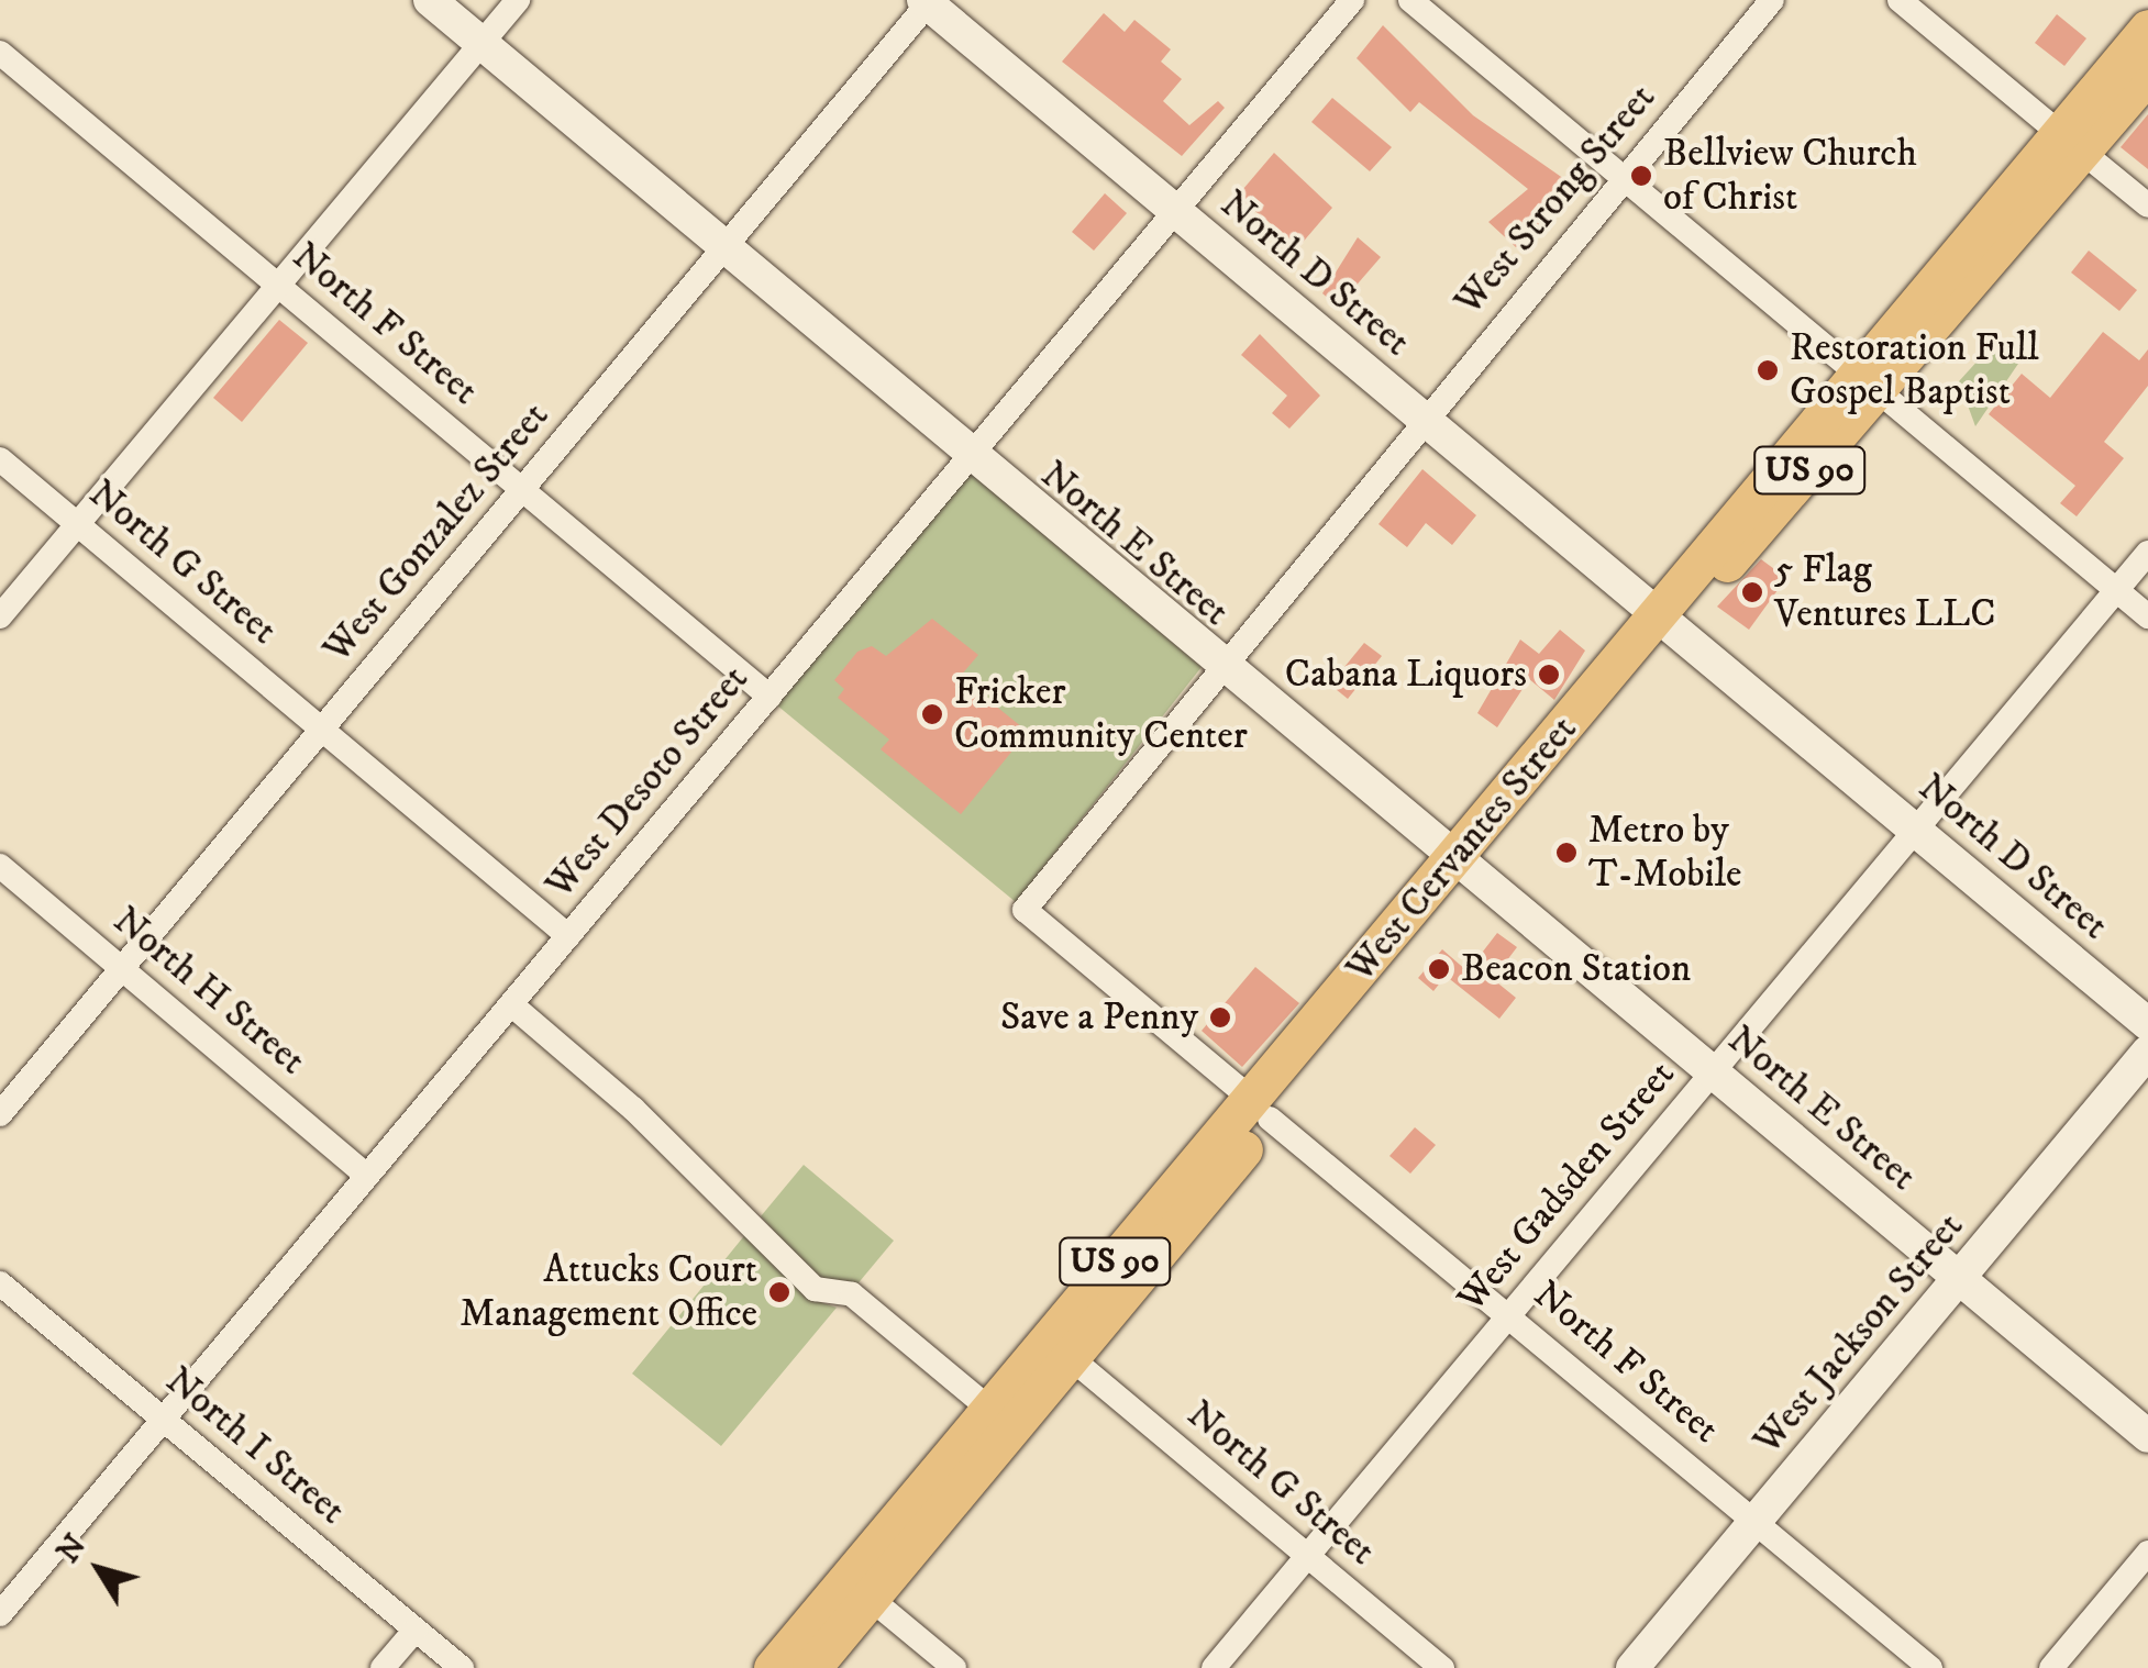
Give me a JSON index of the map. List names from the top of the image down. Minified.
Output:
{"streets":{"main road":["US 90","West Cervantes Street"],"street":["West Strong Street","North D Street","North F Street","West Gonzalez Street","North E Street","North G Street","West Desoto Street","North H Street","West Gadsden Street","West Jackson Street","North I Street"]},"crossings":[["West Strong Street","North D Street"],["West Strong Street","North F Street"],["West Strong Street","North E Street"],["North D Street","West Gonzalez Street"],["North D Street","West Desoto Street"],["North D Street","West Cervantes Street"],["North D Street","West Gadsden Street"],["North F Street","West Gonzalez Street"],["North F Street","West Desoto Street"],["North F Street","West Cervantes Street"],["North F Street","West Gadsden Street"],["North F Street","West Jackson Street"],["West Gonzalez Street","North E Street"],["West Gonzalez Street","North G Street"],["West Gonzalez Street","North H Street"],["North E Street","West Desoto Street"],["North E Street","West Cervantes Street"],["North E Street","West Gadsden Street"],["North E Street","West Jackson Street"],["North G Street","West Desoto Street"],["North G Street","West Cervantes Street"],["North G Street","West Gadsden Street"],["West Desoto Street","North H Street"],["West Desoto Street","North I Street"]],"places":["Bellview Church of Christ","Restoration Full Gospel Baptist","5 Flag Ventures LLC","Cabana Liquors","Fricker Community Center","Metro by T-Mobile","Beacon Station","Save a Penny","Attucks Court Management Office"],"north":"top left"}
